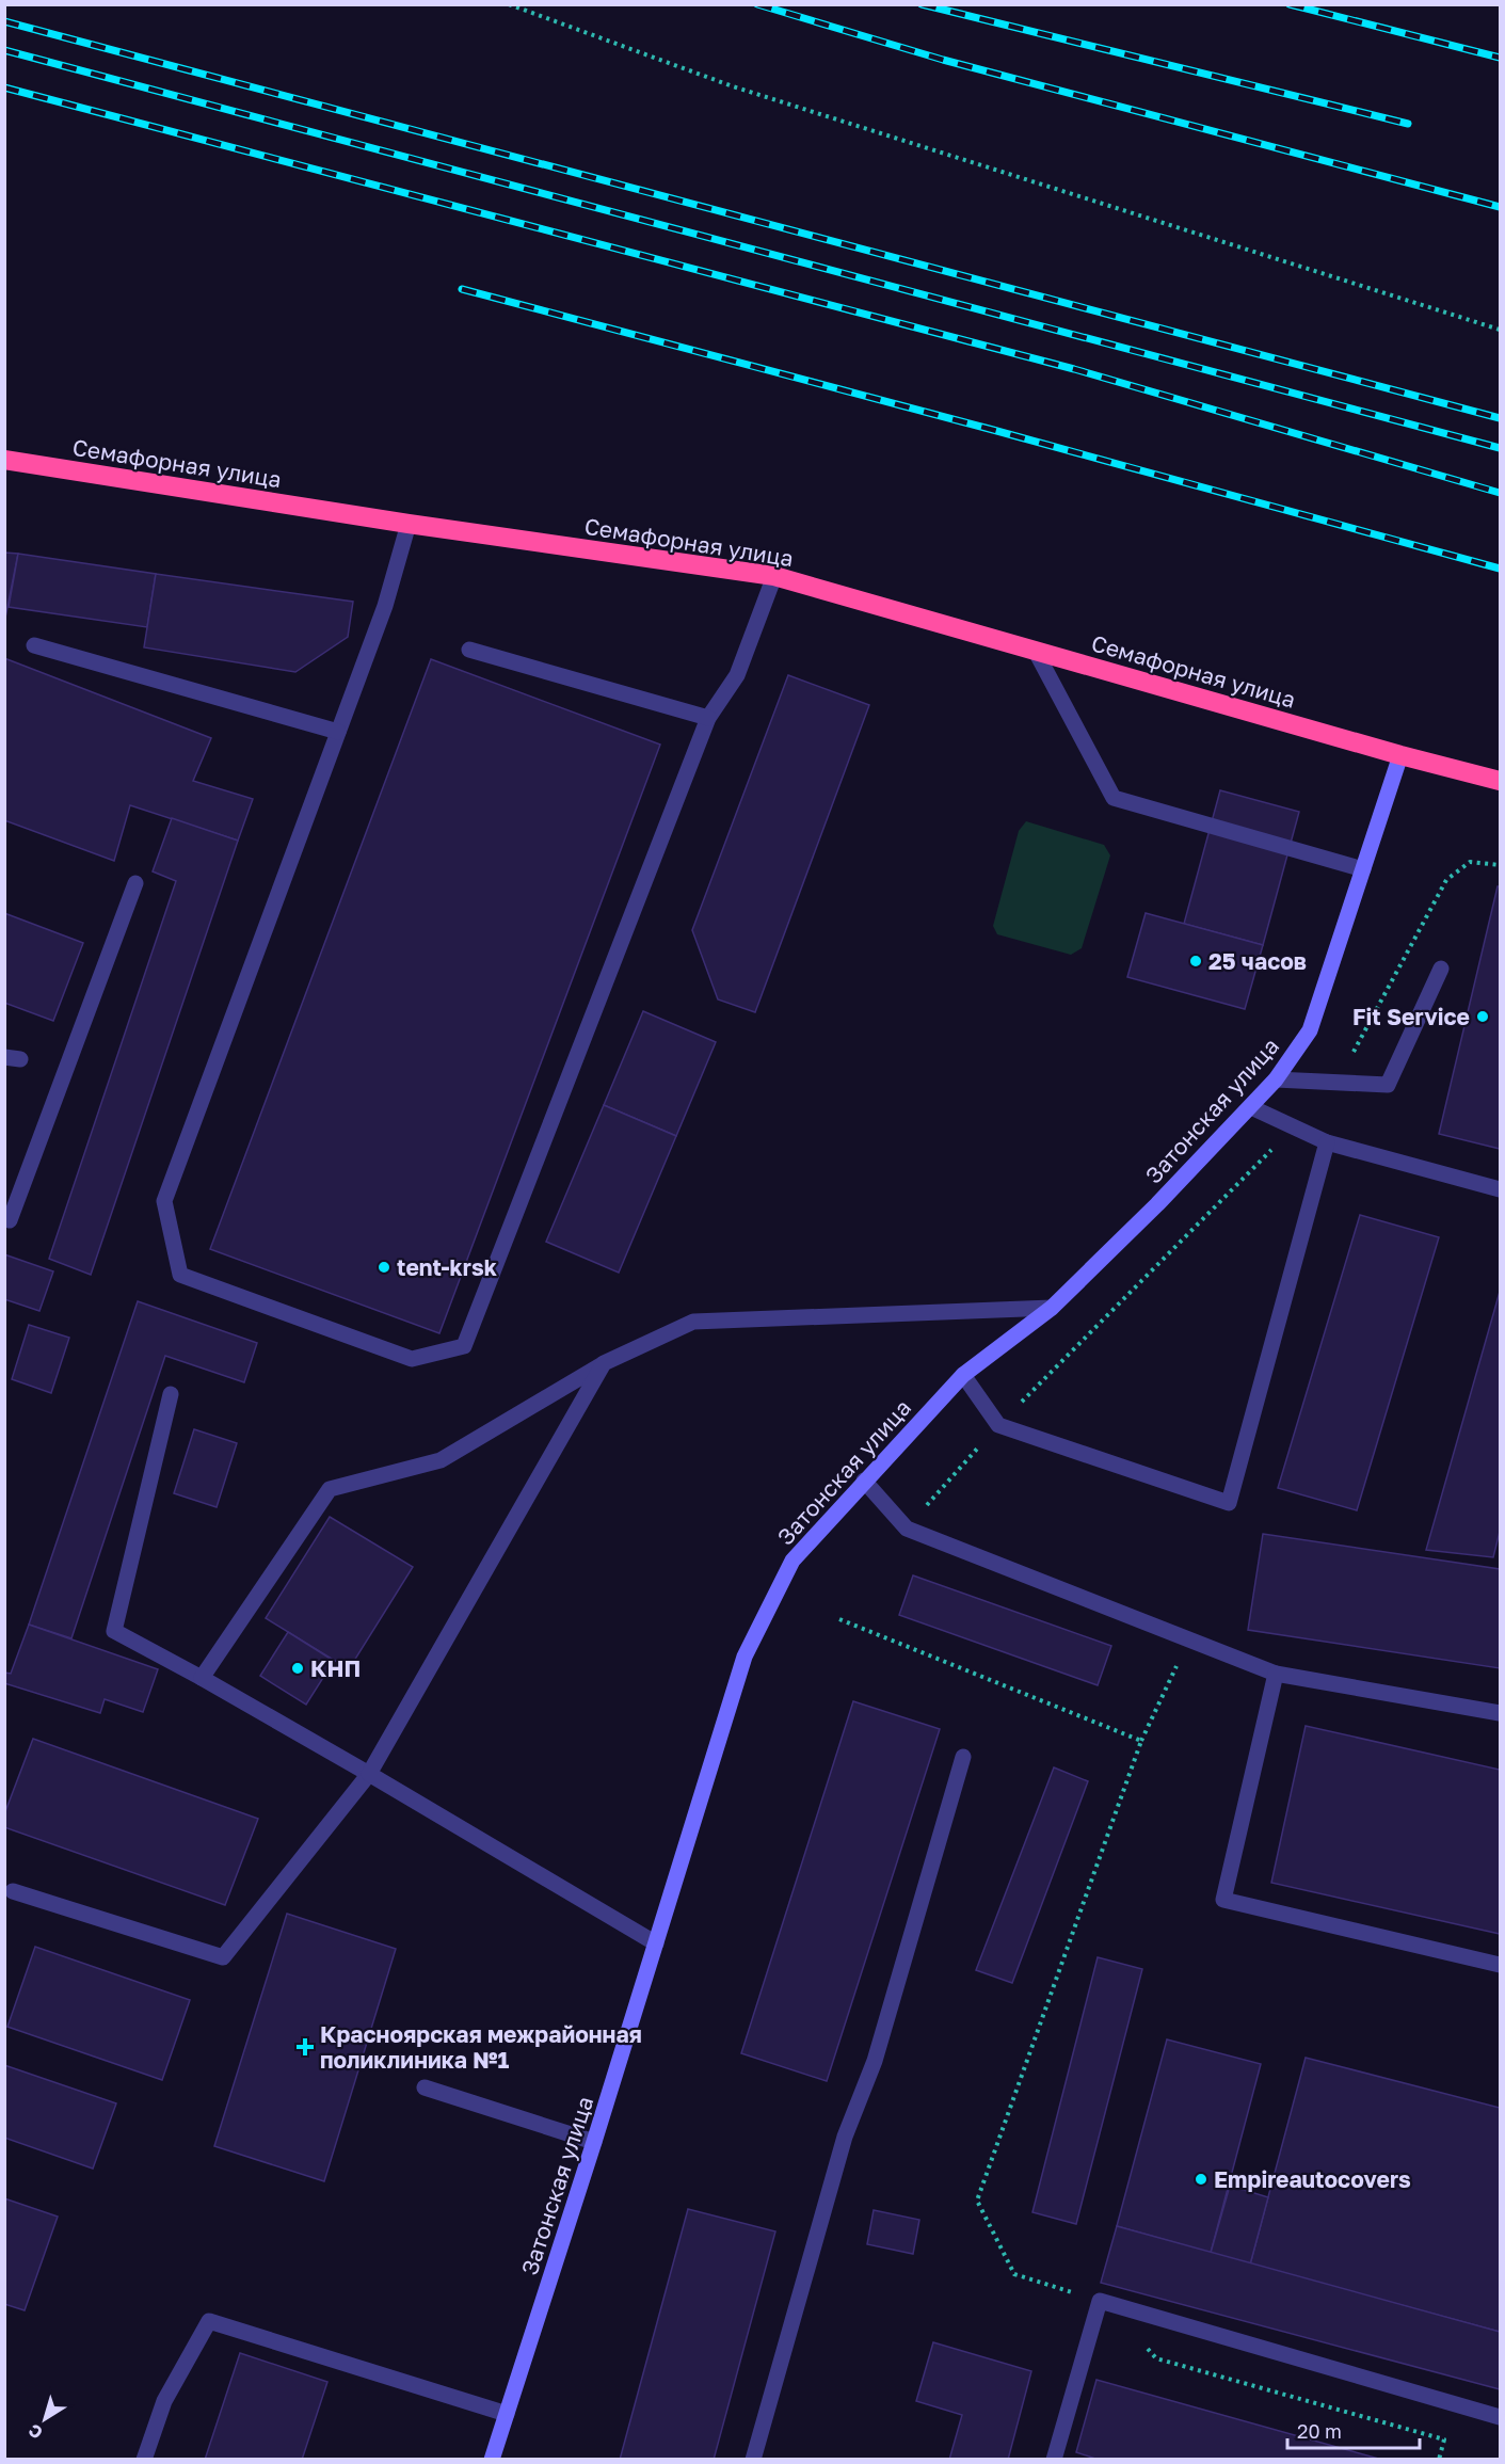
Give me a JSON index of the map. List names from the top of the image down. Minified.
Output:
{"streets":{"highway":["Семафорная улица"],"main road":["Затонская улица"]},"crossings":[["Семафорная улица","Затонская улица"]],"places":{"other":["25 часов","Fit Service","tent-krsk","КНП","Empireautocovers"],"health":["Красноярская межрайонная поликлиника №1"]},"scale_bar":"20 m","north":"bottom left"}
